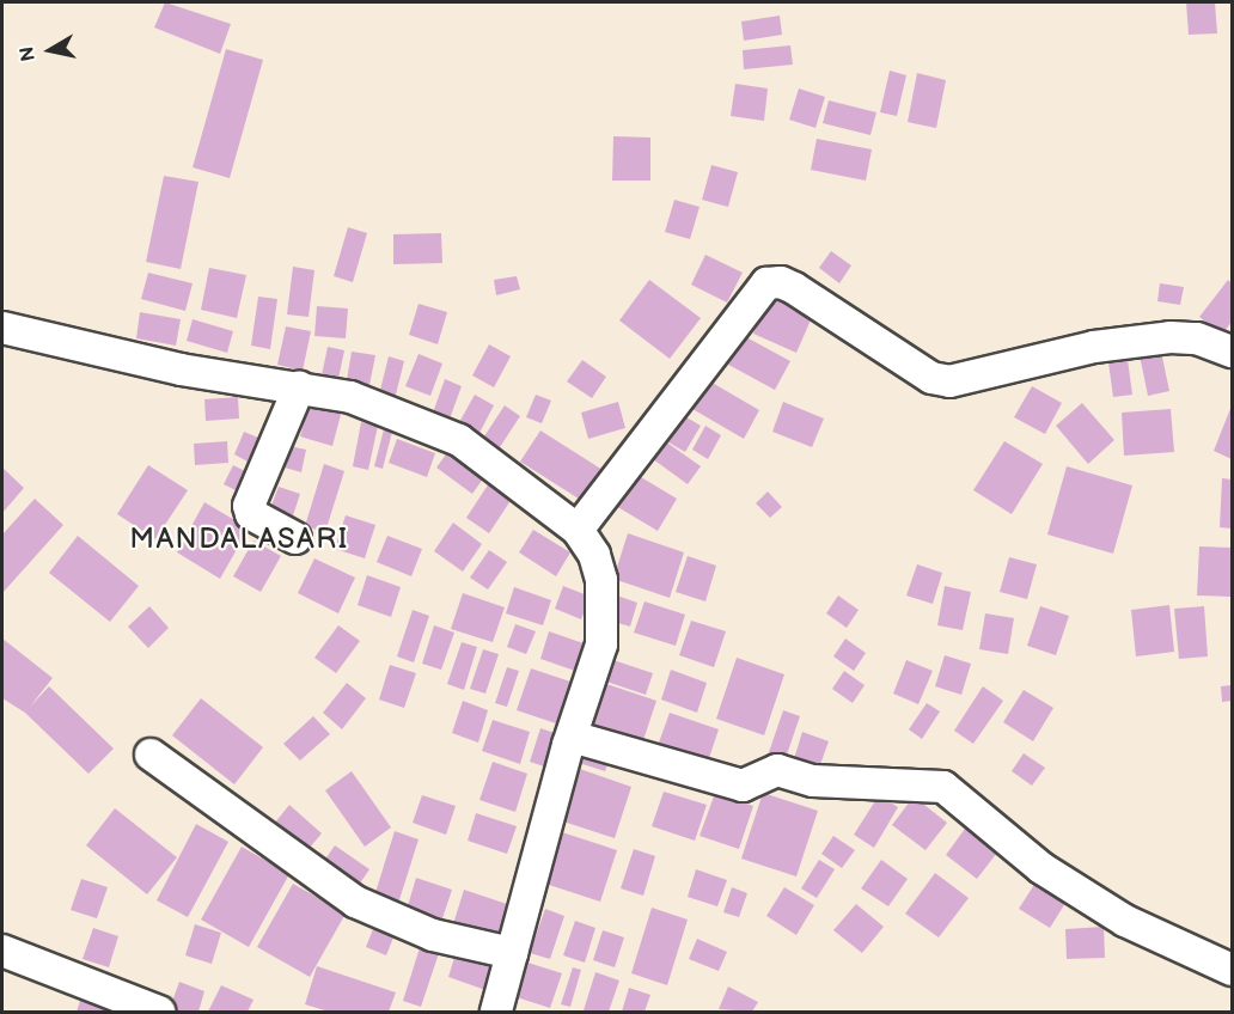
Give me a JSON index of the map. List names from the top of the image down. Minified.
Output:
{"districts":["MANDALASARI"],"north":"left"}
